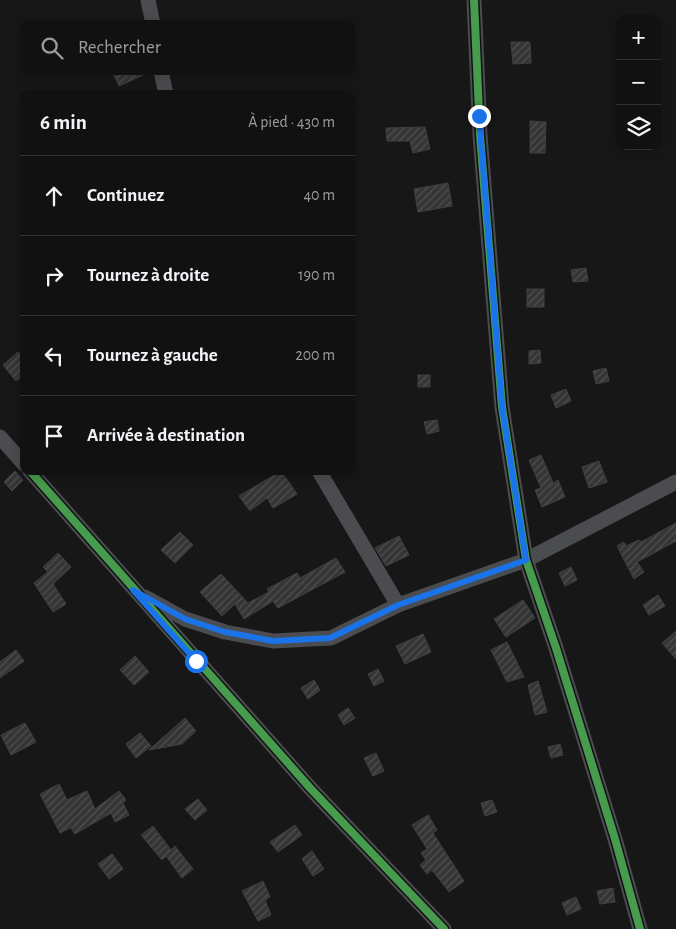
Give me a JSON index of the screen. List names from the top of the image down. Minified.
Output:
{"page":{"map_buttons":["+","−"],"search":"Rechercher","heading":["6 min","À pied · 430 m"],"list":[["Continuez","40 m"],["Tournez à droite","190 m"],["Tournez à gauche","200 m"],"Arrivée à destination"]}}
